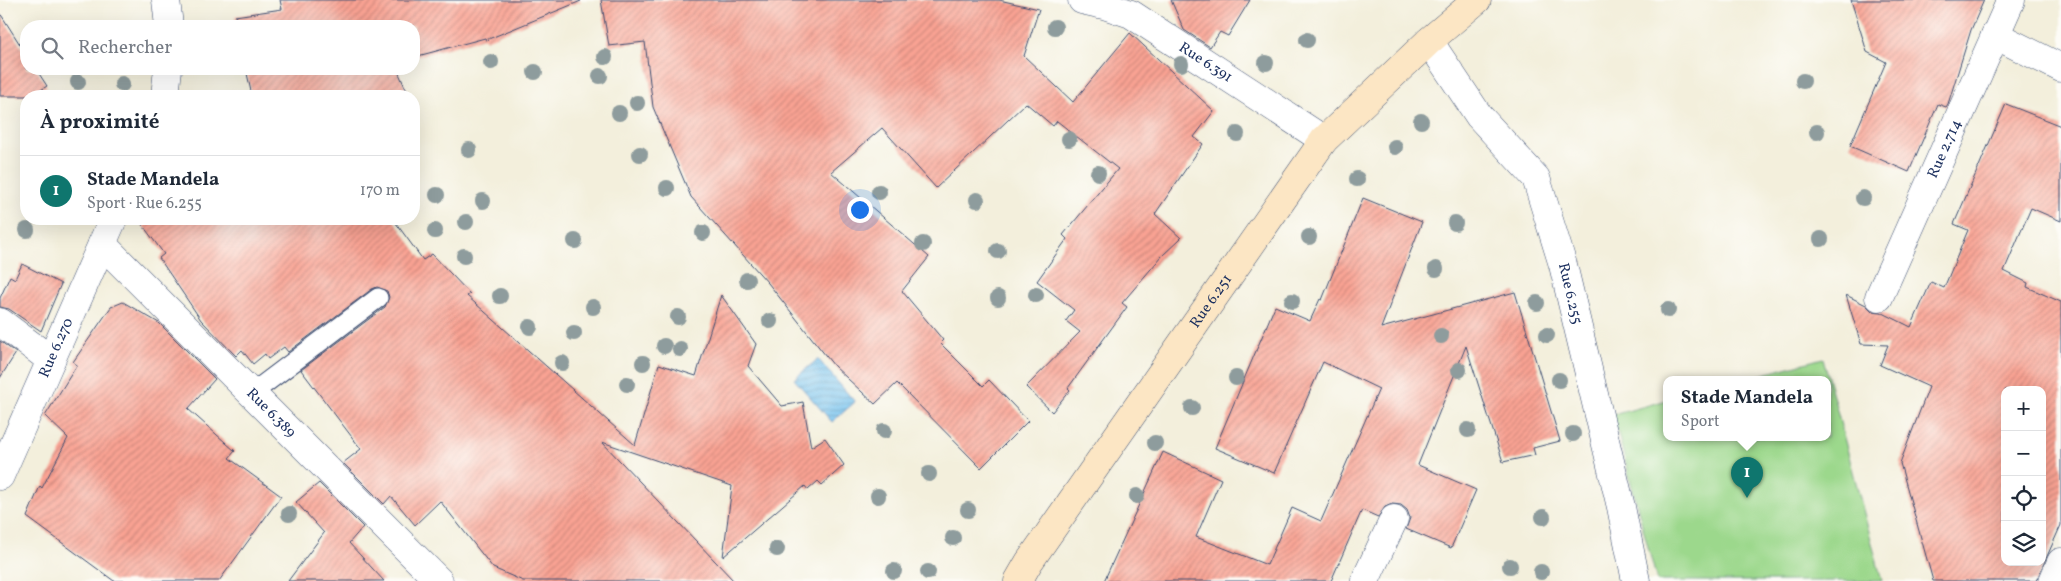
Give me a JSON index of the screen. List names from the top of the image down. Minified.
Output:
{"streets":{"main road":["Rue 6.251"],"street":["Rue 6.391","Rue 2.714","Rue 6.255","Rue 6.270","Rue 6.389"]},"crossings":[["Rue 6.391","Rue 6.251"],["Rue 6.255","Rue 6.251"],["Rue 6.270","Rue 6.389"]],"page":{"search":"Rechercher","heading":"À proximité","list":[{"mark":"1","name":"Stade Mandela","note":"Sport · Rue 6.255","value":"170 m"}],"popup":["Stade Mandela","Sport"],"map_buttons":["+","−"],"pins":"1"}}
